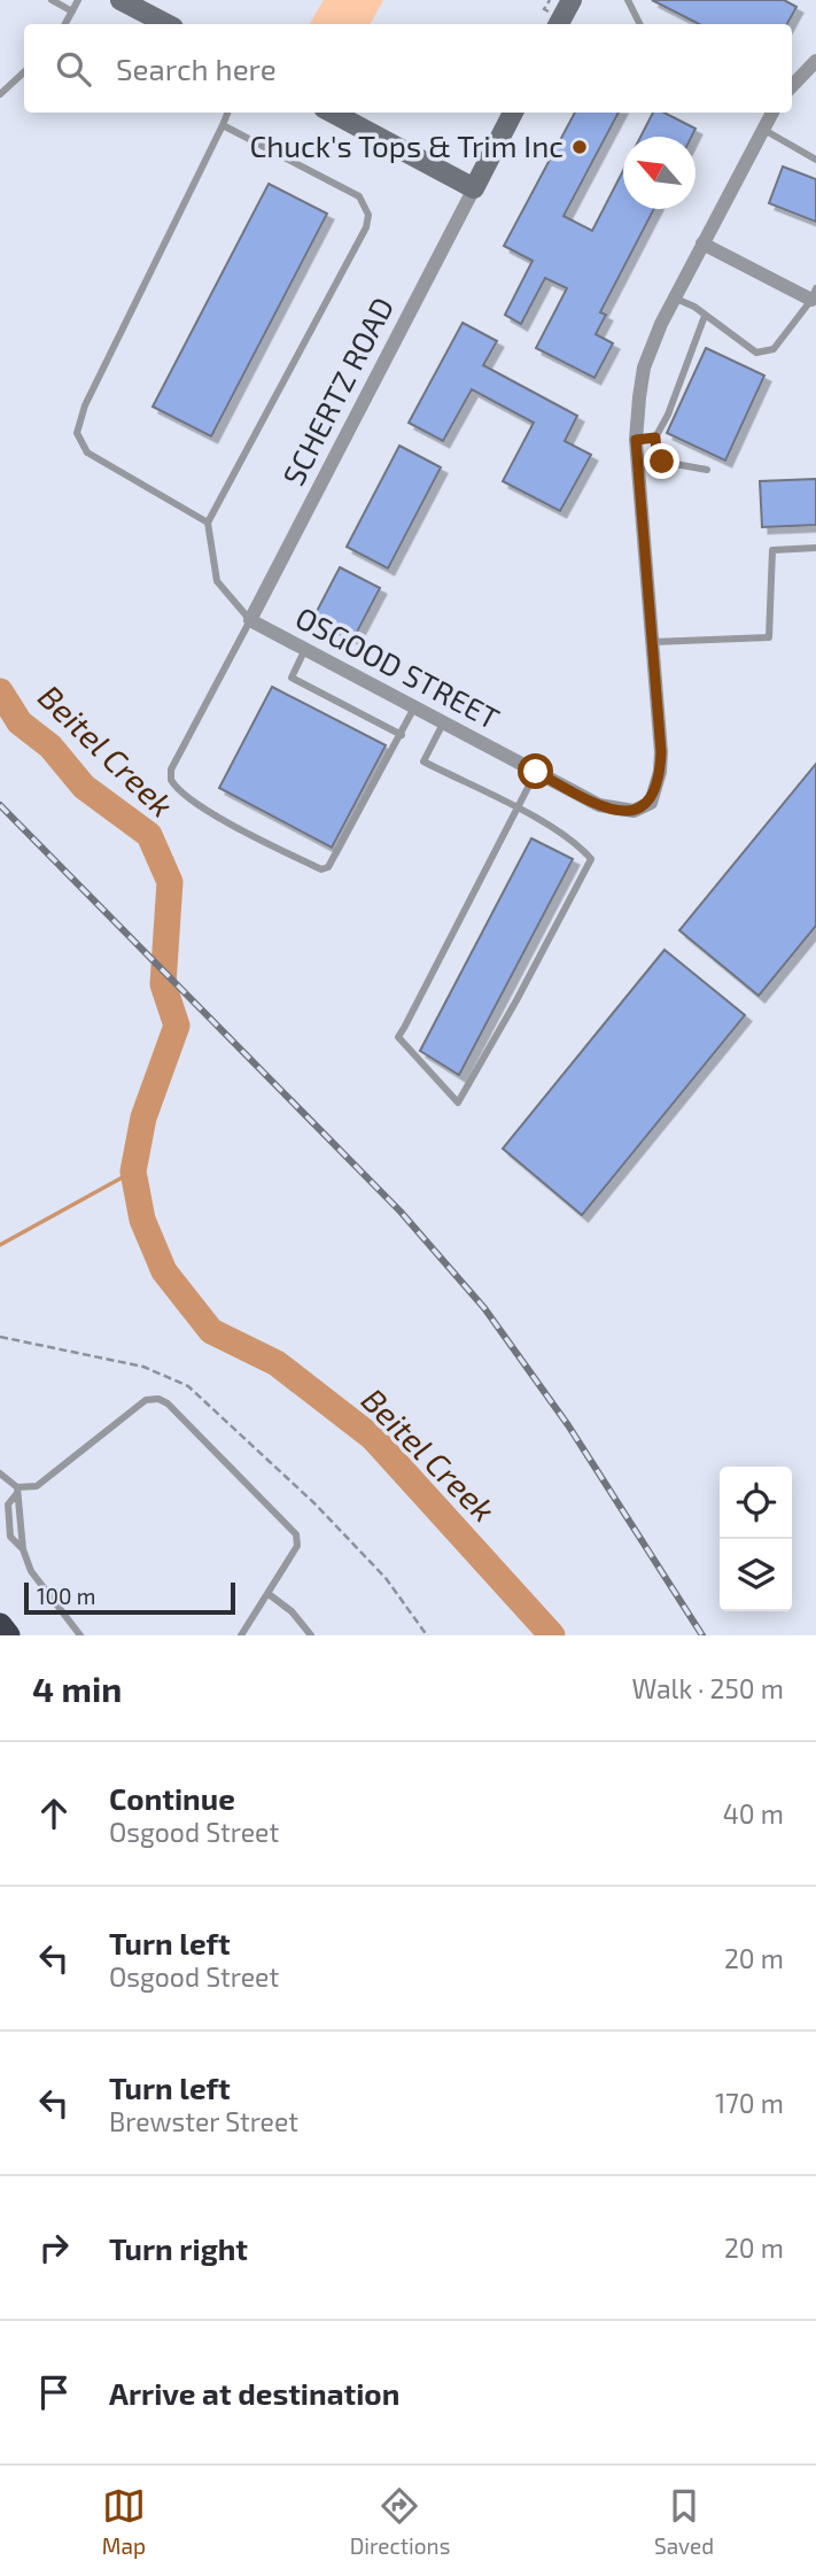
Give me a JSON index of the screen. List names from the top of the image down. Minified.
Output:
{"streets":{"street":["SCHERTZ ROAD","OSGOOD STREET"]},"crossings":[["SCHERTZ ROAD","OSGOOD STREET"]],"water":["Beitel Creek"],"places":["Chuck's Tops & Trim Inc"],"scale_bar":"100 m","north":"top left","page":{"search":"Search here","scale":"100 m","heading":["4 min","Walk · 250 m"],"list":[["Continue","Osgood Street","40 m"],["Turn left","Osgood Street","20 m"],["Turn left","Brewster Street","170 m"],["Turn right","20 m"],"Arrive at destination"],"nav":["Map","Directions","Saved"]}}
